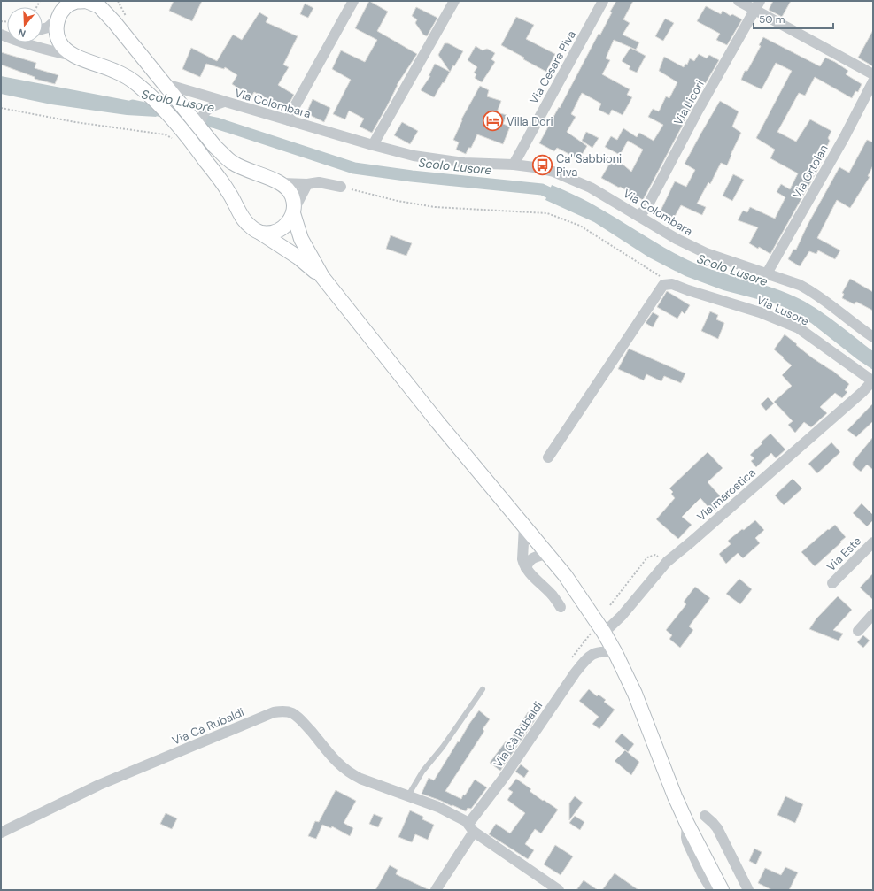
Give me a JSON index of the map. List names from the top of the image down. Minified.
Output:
{"streets":{"street":["Via Cesare Piva","Via Licori","Via Colombara","Via Ortolan","Via Lusore","Via marostica","Via Este","Via Cà Rubaldi"]},"crossings":[["Via Cesare Piva","Via Colombara"],["Via Licori","Via Colombara"],["Via Colombara","Via Ortolan"],["Via Lusore","Via marostica"]],"water":["Scolo Lusore"],"places":{"hotel":["Villa Dori"],"bus stop":["Ca' Sabbioni Piva"]},"scale_bar":"50 m","north":"bottom"}
